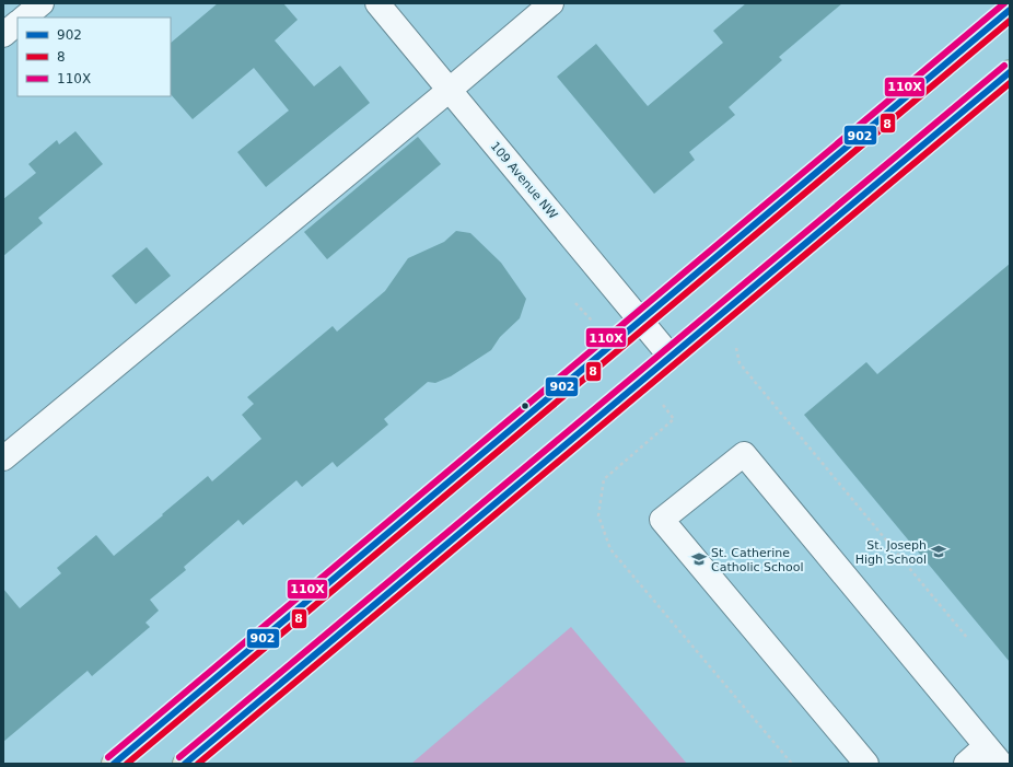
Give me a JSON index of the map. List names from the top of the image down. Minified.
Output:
{"streets":{"street":["109 Avenue NW"]},"places":{"school or university":["St. Joseph High School","St. Catherine Catholic School"]},"lines":["transit line 110X","transit line 902","transit line 8"],"legend":["902","8","110X"]}
